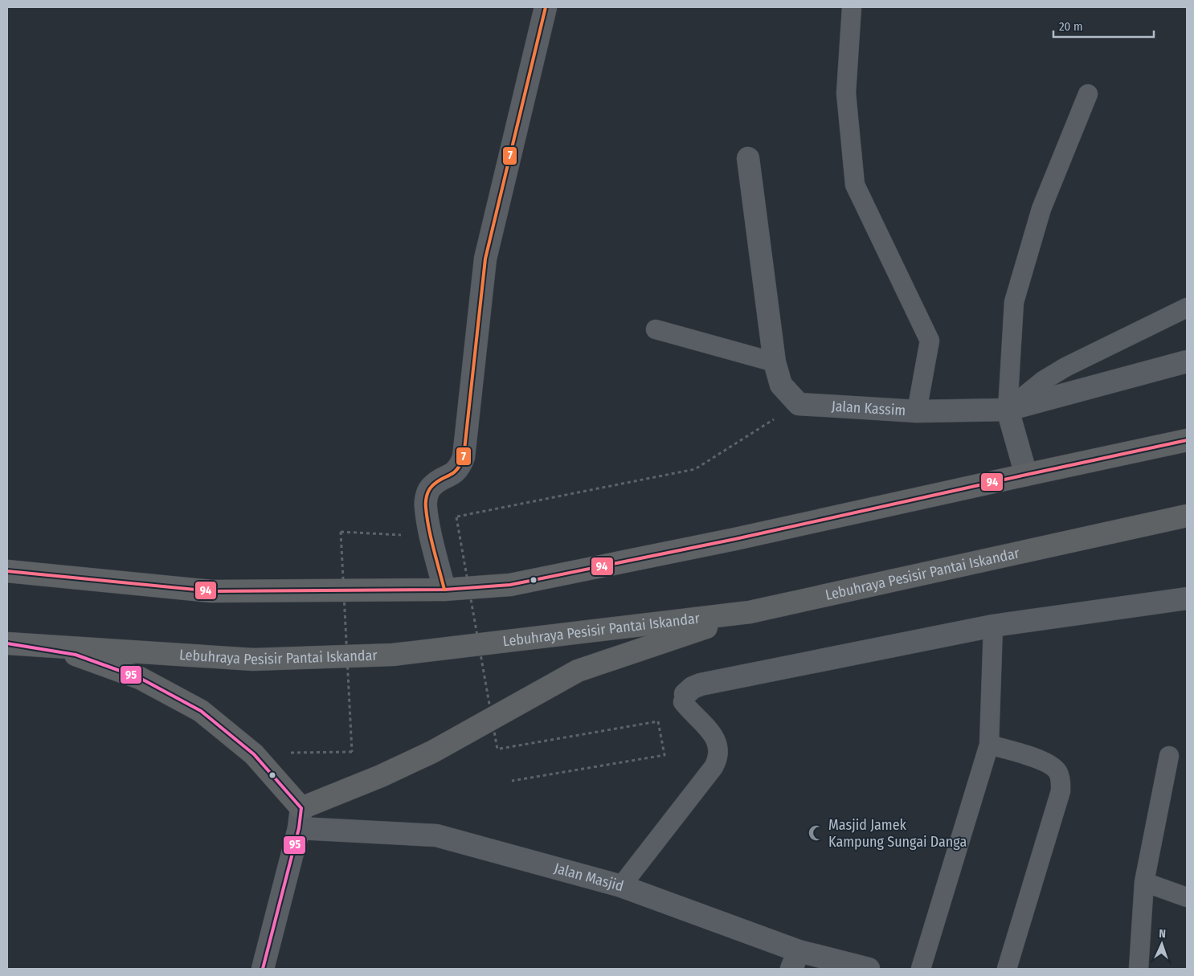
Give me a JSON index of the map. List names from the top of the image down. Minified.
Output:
{"streets":{"highway":["Lebuhraya Pesisir Pantai Iskandar"],"street":["Jalan Kassim","Jalan Masjid"]},"places":{"mosque":["Masjid Jamek Kampung Sungai Danga"]},"lines":["transit line 7","transit line 94","transit line 95"],"scale_bar":"20 m","north":"top"}
